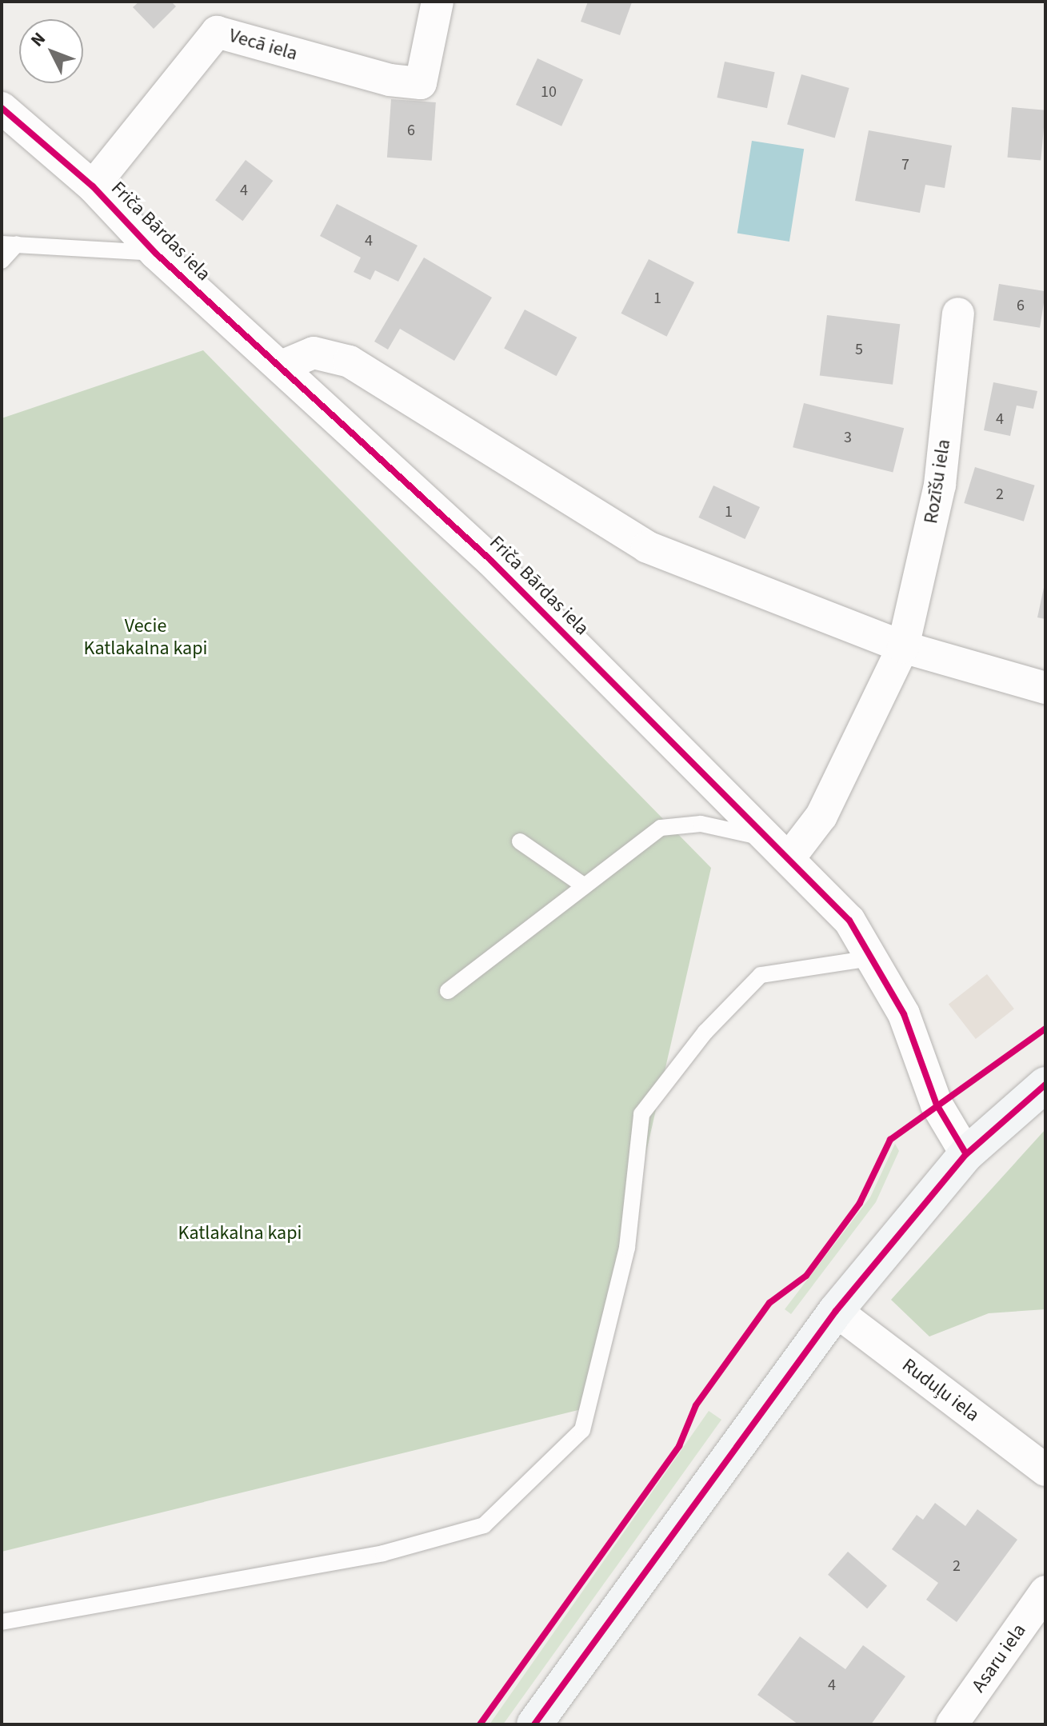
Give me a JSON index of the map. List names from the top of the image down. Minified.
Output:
{"streets":{"street":["Vecā iela","Friča Bārdas iela","Rozīšu iela","Ruduļu iela","Asaru iela"]},"crossings":[["Vecā iela","Friča Bārdas iela"],["Friča Bārdas iela","Rozīšu iela"]],"parks":["Vecie Katlakalna kapi","Katlakalna kapi"],"house_numbers":["10","6","7","4","4","1","6","5","4","3","2","1","2","4"],"north":"top left"}
